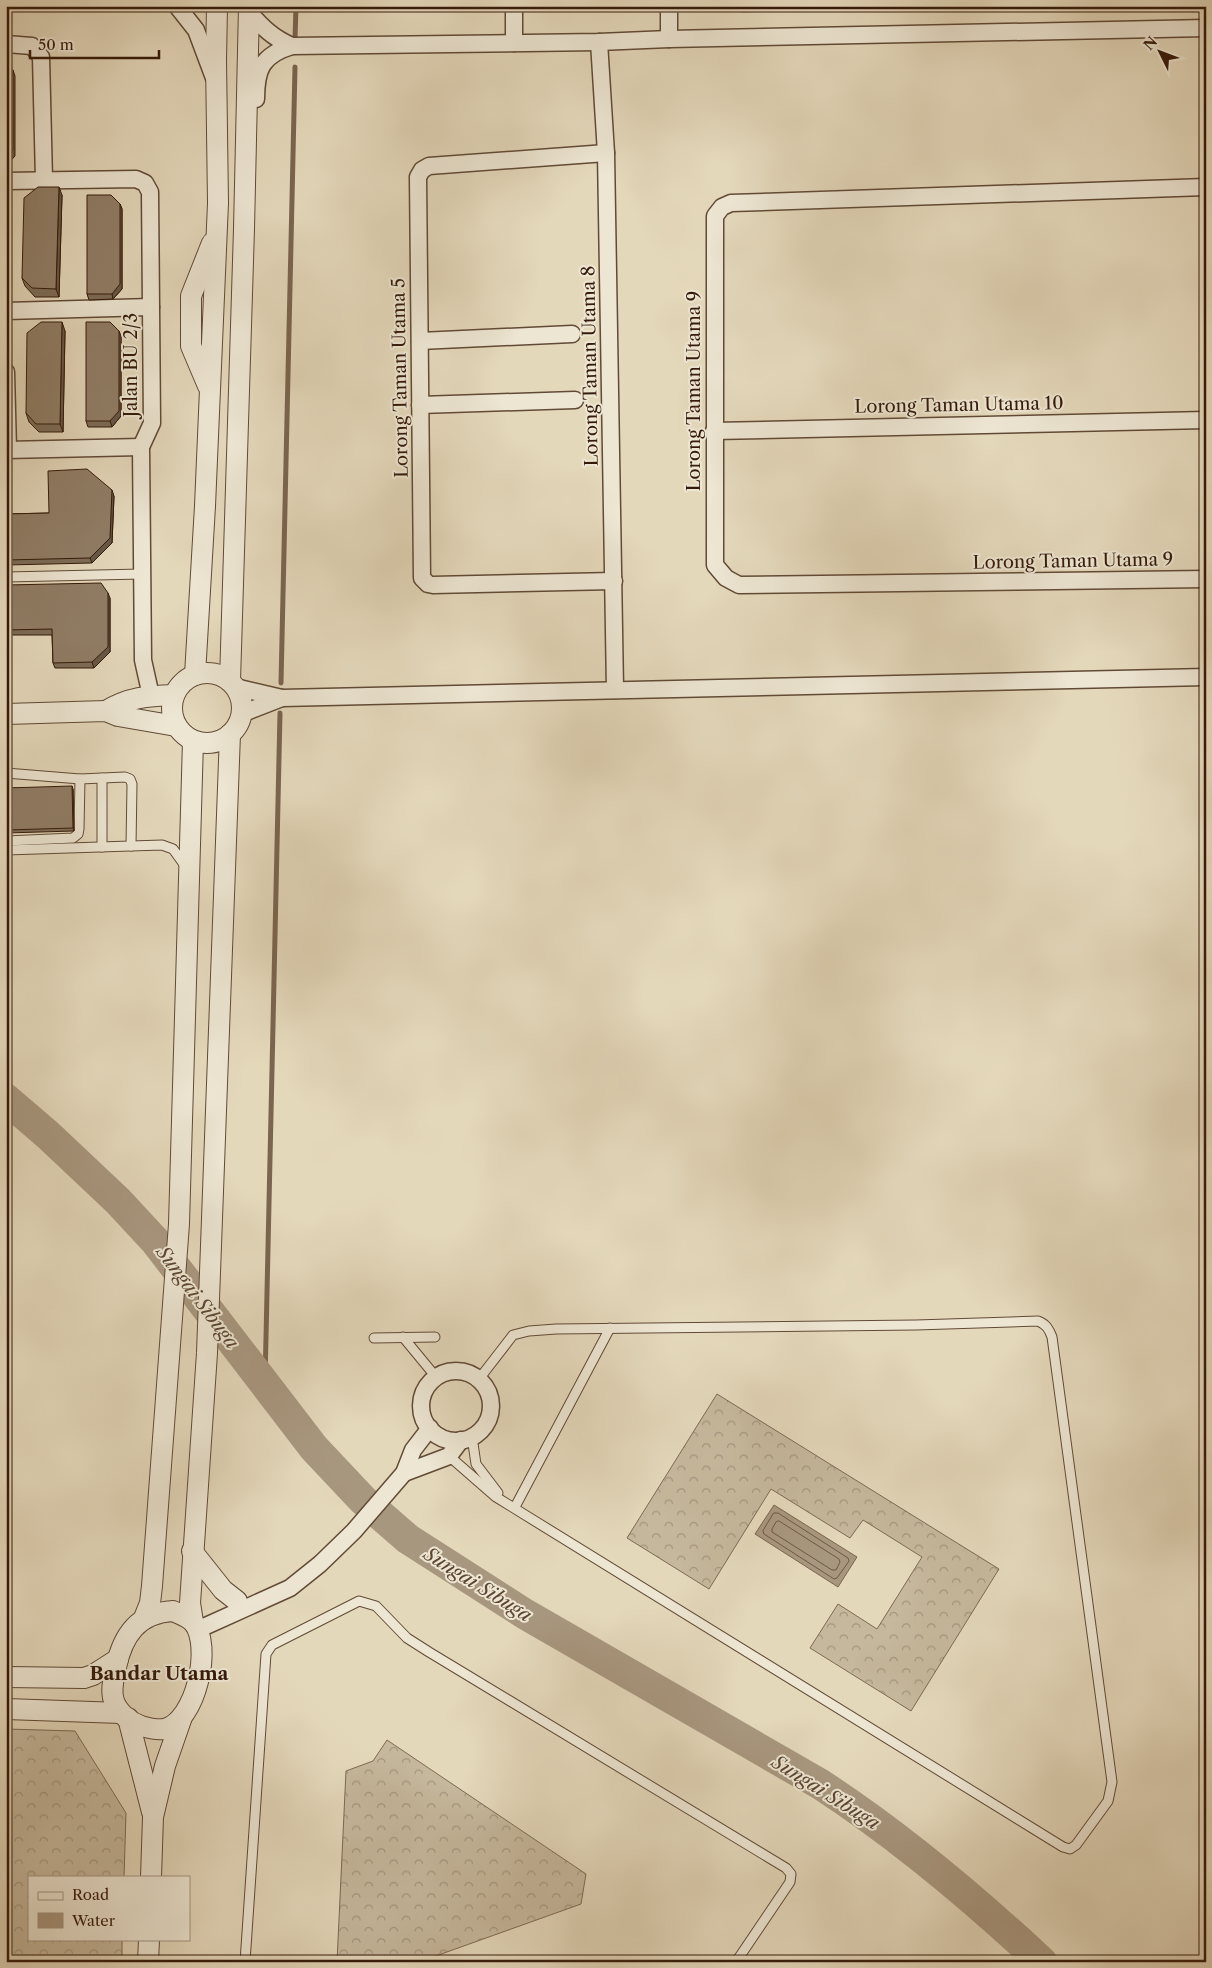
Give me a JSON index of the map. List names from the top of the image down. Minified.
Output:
{"streets":{"street":["Jalan BU 2/3","Lorong Taman Utama 8","Lorong Taman Utama 5","Lorong Taman Utama 9","Lorong Taman Utama 10"]},"crossings":[["Lorong Taman Utama 8","Lorong Taman Utama 5"],["Lorong Taman Utama 9","Lorong Taman Utama 10"]],"districts":["Bandar Utama"],"water":["Sungai Sibuga"],"legend":["Road","Water"],"scale_bar":"50 m","north":"top left"}
